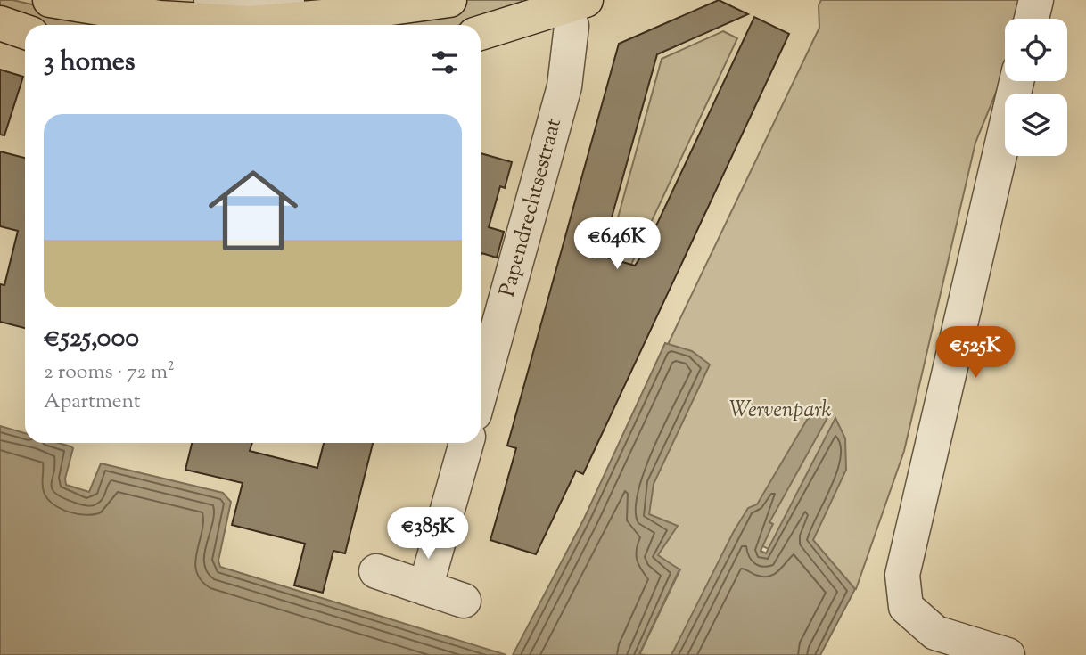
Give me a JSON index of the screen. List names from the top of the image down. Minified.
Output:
{"streets":{"street":["Papendrechtsestraat"]},"parks":["Wervenpark"],"page":{"heading":"3 homes","list":[{"name":"€525,000","note":"2 rooms · 72 m² · Apartment"}],"price":["€646K","€525K","€385K"]}}
